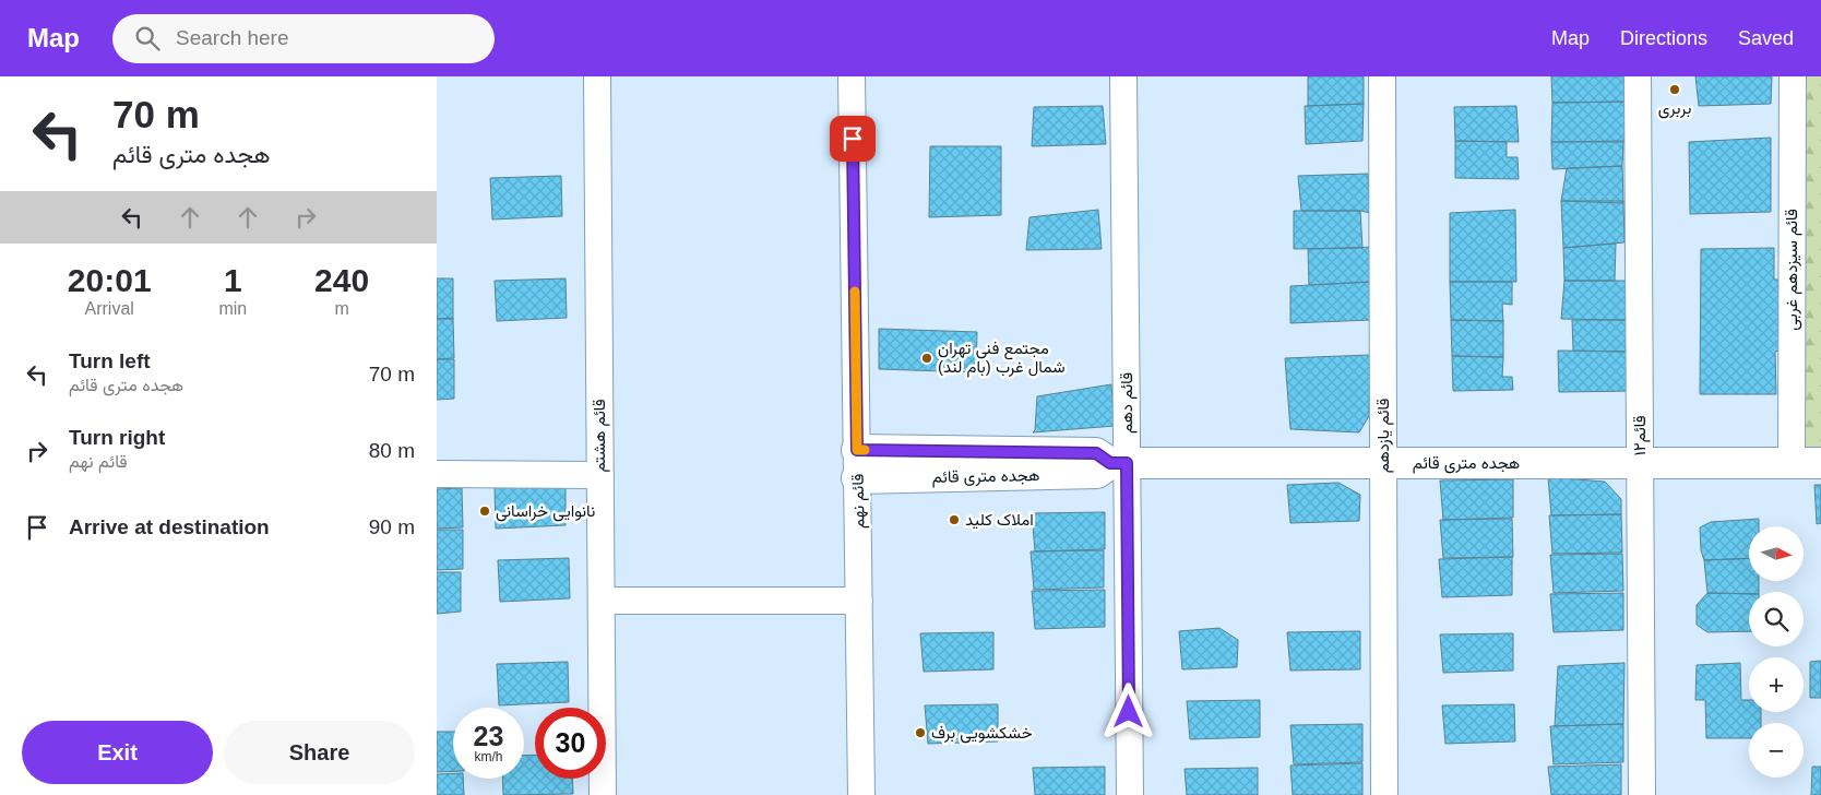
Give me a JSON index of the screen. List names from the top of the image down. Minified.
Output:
{"streets":{"street":["قائم سیزدهم غربی","قائم دهم","قائم هشتم","قائم یازدهم","قائم۱۲","هجده متری قائم","قائم نهم"]},"crossings":[["قائم سیزدهم غربی","هجده متری قائم"],["قائم دهم","هجده متری قائم"],["قائم یازدهم","هجده متری قائم"],["قائم۱۲","هجده متری قائم"],["هجده متری قائم","قائم نهم"]],"places":["بربری","مجتمع فنی تهران شمال غرب (بام لند)","نانوایی خراسانی","املاک کلید","خشکشویی برف"],"north":"right","page":{"header":"Map","search":"Search here","nav":["Map","Directions","Saved"],"turn":["70 m","هجده متری قائم"],"eta":["20:01","Arrival","1","min","240","m"],"list":[{"name":"Turn left","note":"هجده متری قائم","value":"70 m"},{"name":"Turn right","note":"قائم نهم","value":"80 m"},{"name":"Arrive at destination","value":"90 m"}],"map_buttons":["+","−"],"speed":"23 km/h","limit":"30","buttons":["Exit","Share"]}}
